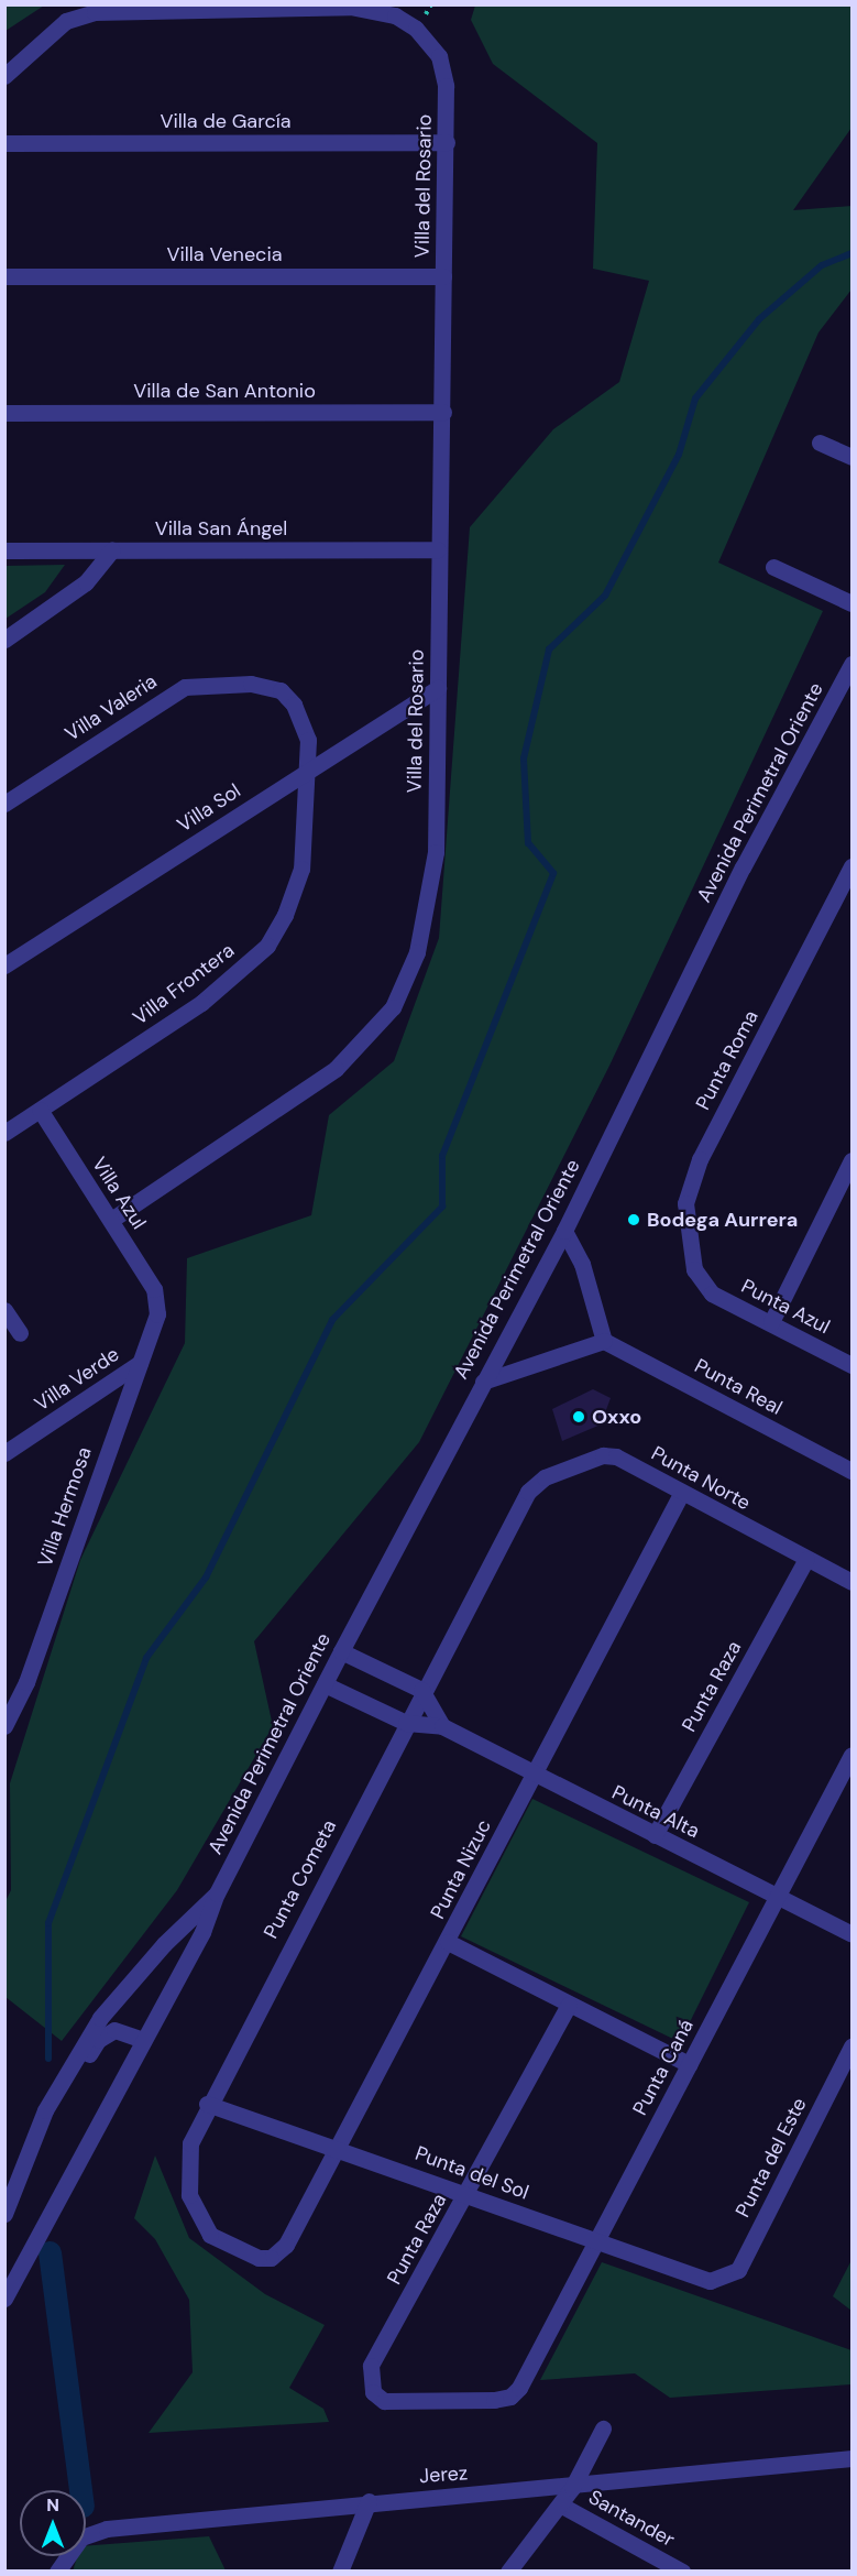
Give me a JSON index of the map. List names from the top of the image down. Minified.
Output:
{"streets":{"street":["Villa de García","Villa del Rosario","Villa Venecia","Villa de San Antonio","Villa San Ángel","Villa Valeria","Avenida Perimetral Oriente","Villa Sol","Villa Frontera","Punta Roma","Villa Azul","Punta Azul","Villa Verde","Punta Real","Punta Norte","Villa Hermosa","Punta Raza","Punta Alta","Punta Nizuc","Punta Cometa","Punta Caná","Punta del Este","Punta del Sol","Jerez","Santander"]},"crossings":[["Villa de García","Villa del Rosario"],["Villa del Rosario","Villa Venecia"],["Villa del Rosario","Villa de San Antonio"],["Villa del Rosario","Villa San Ángel"],["Villa del Rosario","Villa Sol"],["Villa del Rosario","Villa Azul"],["Villa Valeria","Villa Sol"],["Villa Valeria","Villa Frontera"],["Avenida Perimetral Oriente","Punta Alta"],["Villa Sol","Villa Frontera"],["Villa Frontera","Villa Azul"],["Punta Roma","Punta Azul"],["Villa Azul","Villa Hermosa"],["Villa Verde","Villa Hermosa"],["Punta Norte","Punta Raza"],["Punta Norte","Punta Nizuc"],["Punta Norte","Punta Cometa"],["Punta Raza","Punta Alta"],["Punta Raza","Punta Caná"],["Punta Raza","Punta del Sol"],["Punta Alta","Punta Nizuc"],["Punta Alta","Punta Cometa"],["Punta Alta","Punta Caná"],["Punta Nizuc","Punta Cometa"],["Punta Nizuc","Punta del Sol"],["Punta Cometa","Punta del Sol"],["Punta Caná","Punta del Sol"],["Punta del Este","Punta del Sol"]],"places":["Bodega Aurrera","Oxxo"],"north":"top"}
